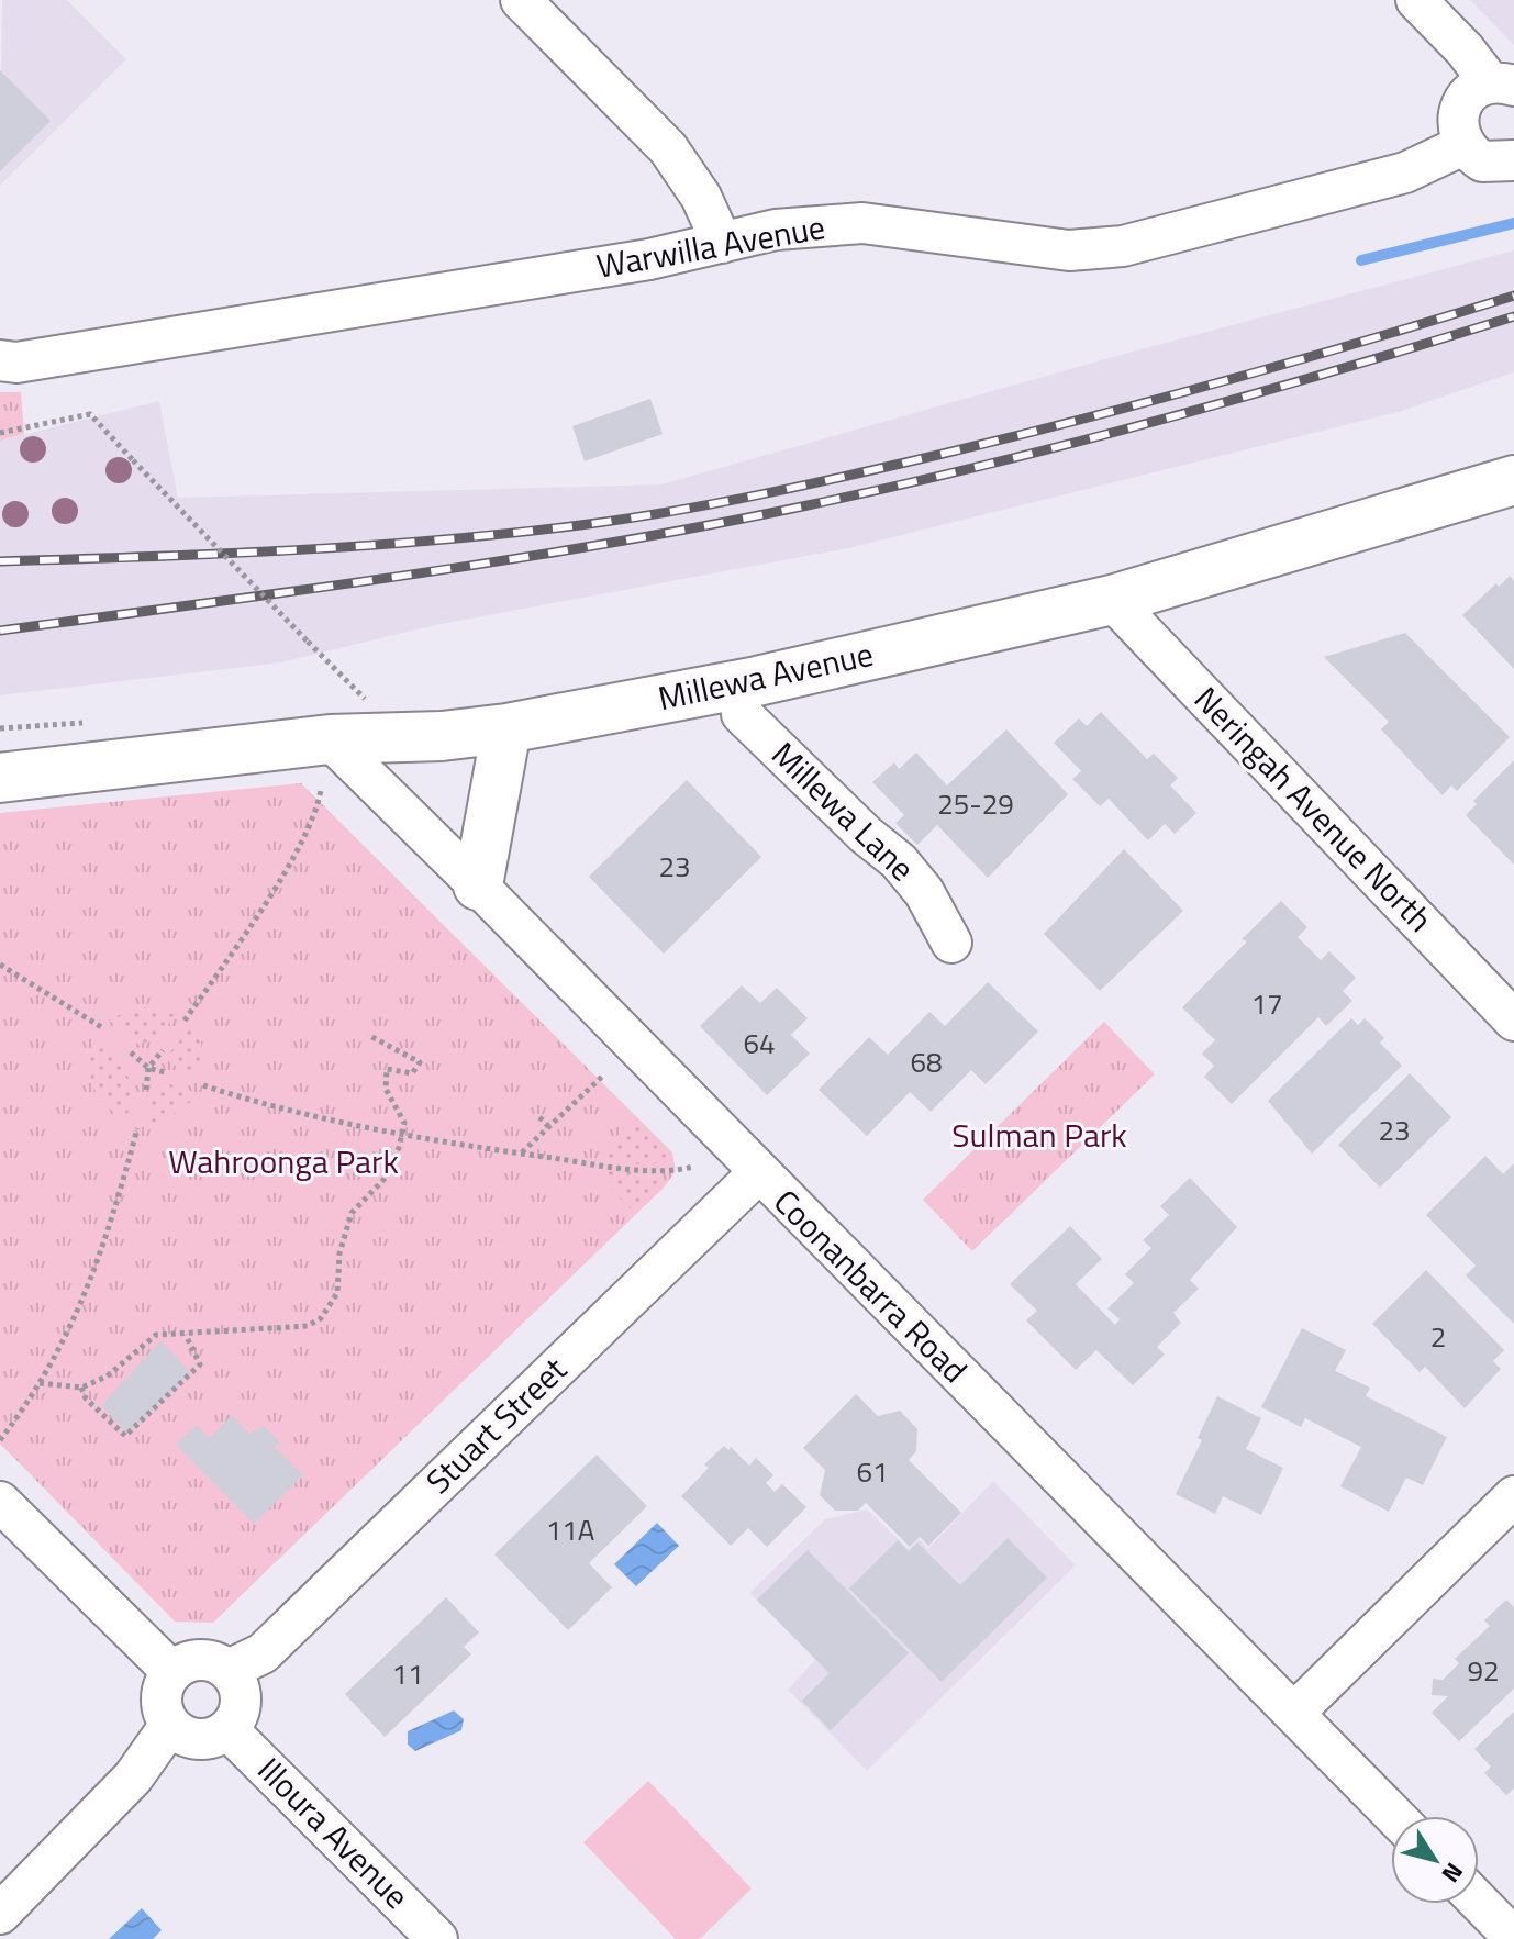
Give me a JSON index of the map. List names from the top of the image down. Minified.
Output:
{"streets":{"street":["Warwilla Avenue","Millewa Avenue","Neringah Avenue North","Millewa Lane","Coonanbarra Road","Stuart Street","Illoura Avenue"]},"crossings":[["Millewa Avenue","Neringah Avenue North"],["Millewa Avenue","Millewa Lane"],["Millewa Avenue","Coonanbarra Road"],["Coonanbarra Road","Stuart Street"],["Stuart Street","Illoura Avenue"]],"parks":["Sulman Park","Wahroonga Park"],"house_numbers":["25-29","23","17","64","68","23","2","61","11A","92","11"],"north":"bottom right"}
